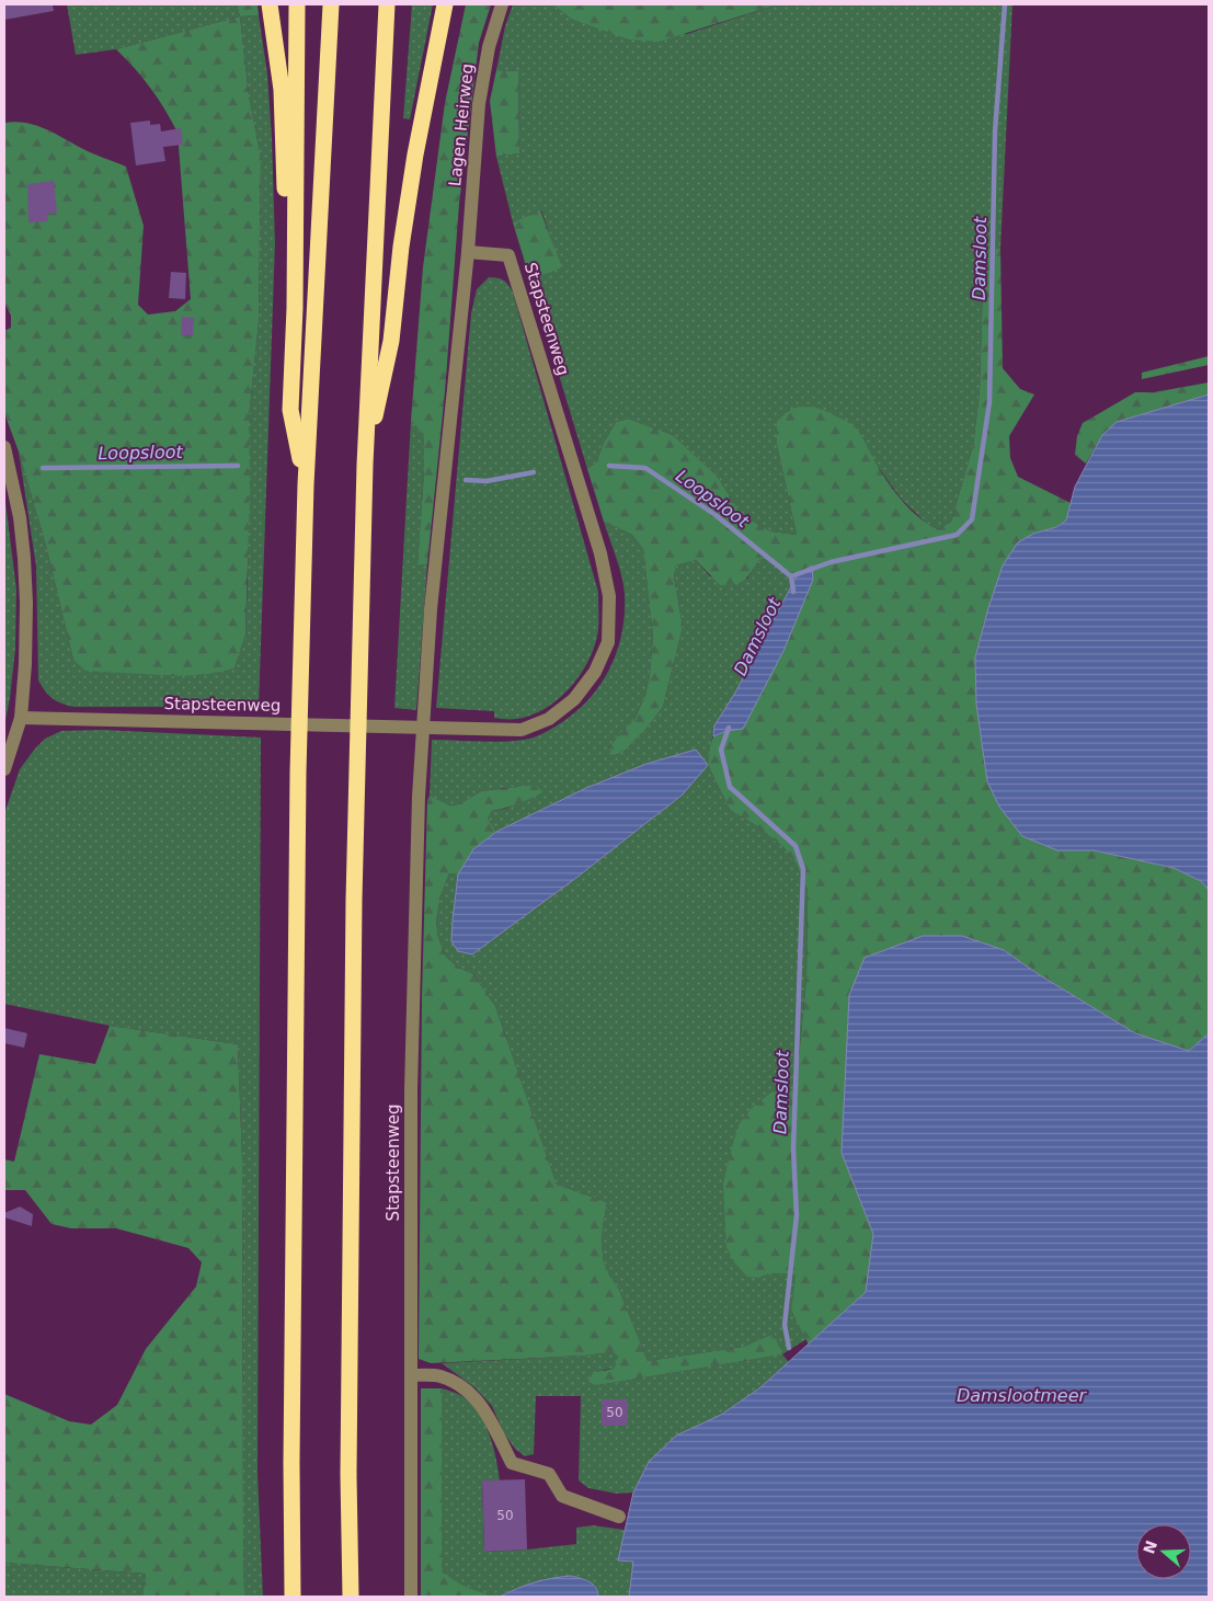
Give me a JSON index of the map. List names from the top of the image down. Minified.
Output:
{"streets":{"street":["Lagen Heirweg","Stapsteenweg"]},"crossings":[["Lagen Heirweg","Stapsteenweg"]],"water":["Damsloot","Loopsloot","Damslootmeer"],"house_numbers":["50","50"],"north":"left"}
